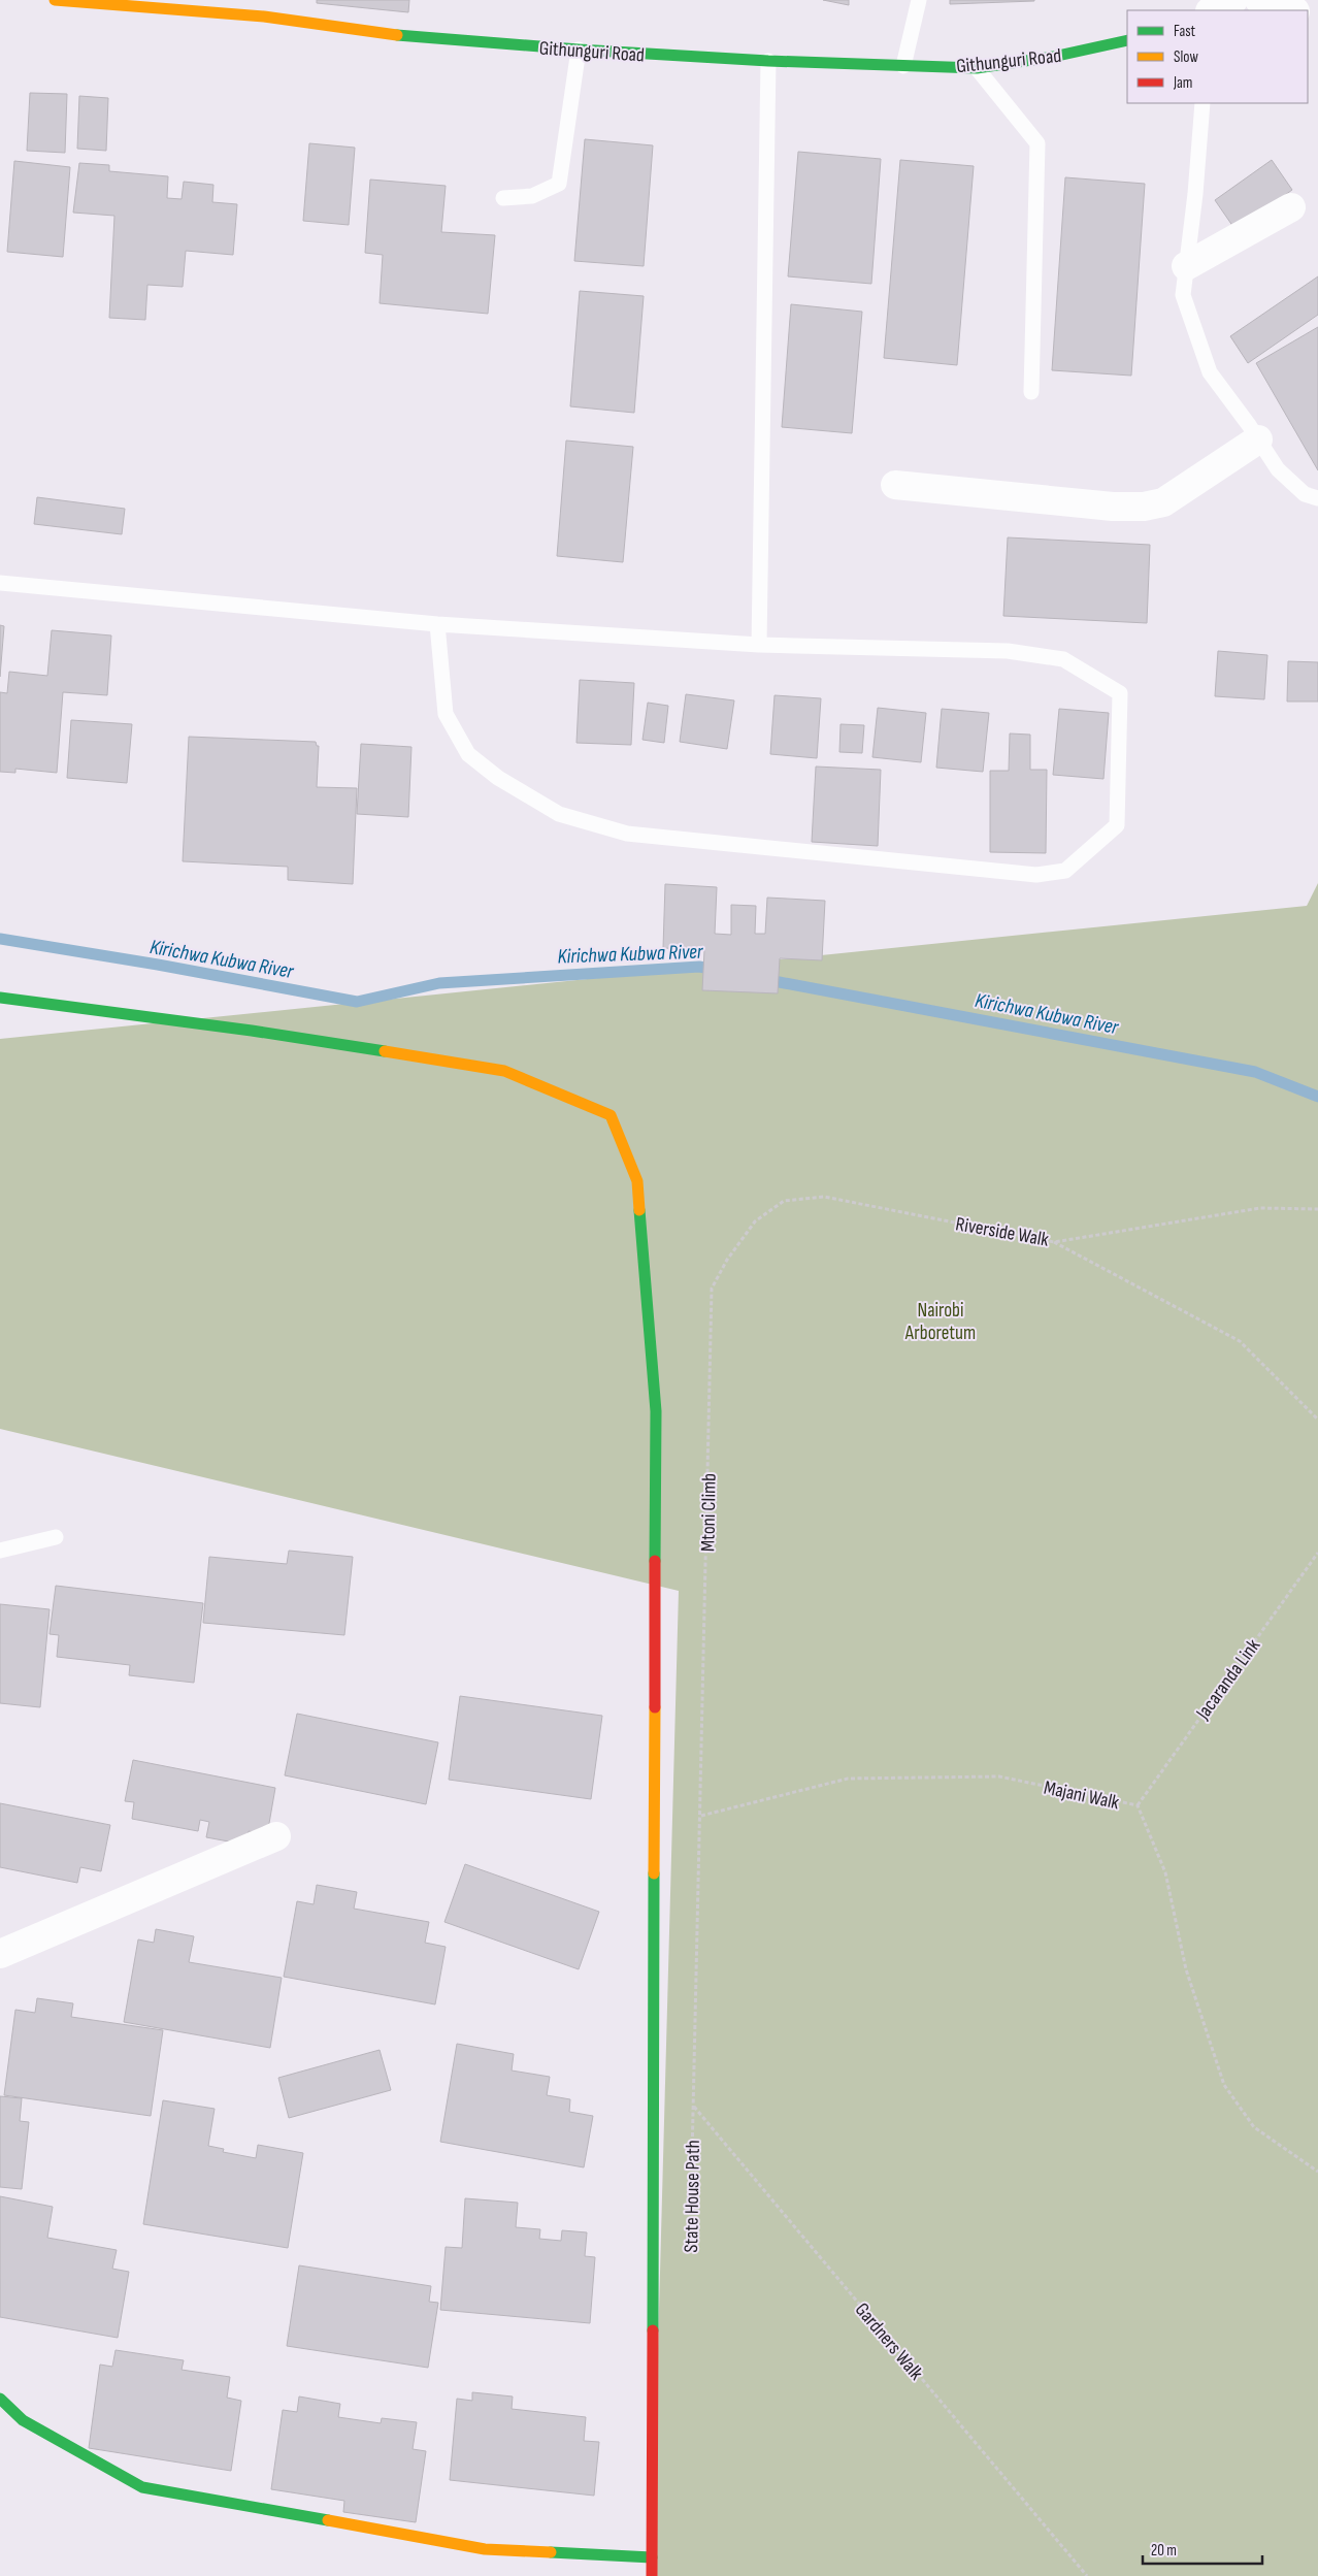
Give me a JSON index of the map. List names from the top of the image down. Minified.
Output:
{"streets":{"street":["Githunguri Road"],"path":["Riverside Walk","Mtoni Climb","Jacaranda Link","Majani Walk","State House Path","Gardners Walk"]},"crossings":[["Riverside Walk","Mtoni Climb"],["Mtoni Climb","Majani Walk"],["Mtoni Climb","State House Path"],["Jacaranda Link","Majani Walk"],["Majani Walk","State House Path"],["State House Path","Gardners Walk"]],"water":["Kirichwa Kubwa River"],"parks":["Nairobi Arboretum"],"legend":["Fast","Slow","Jam"],"scale_bar":"20 m"}
